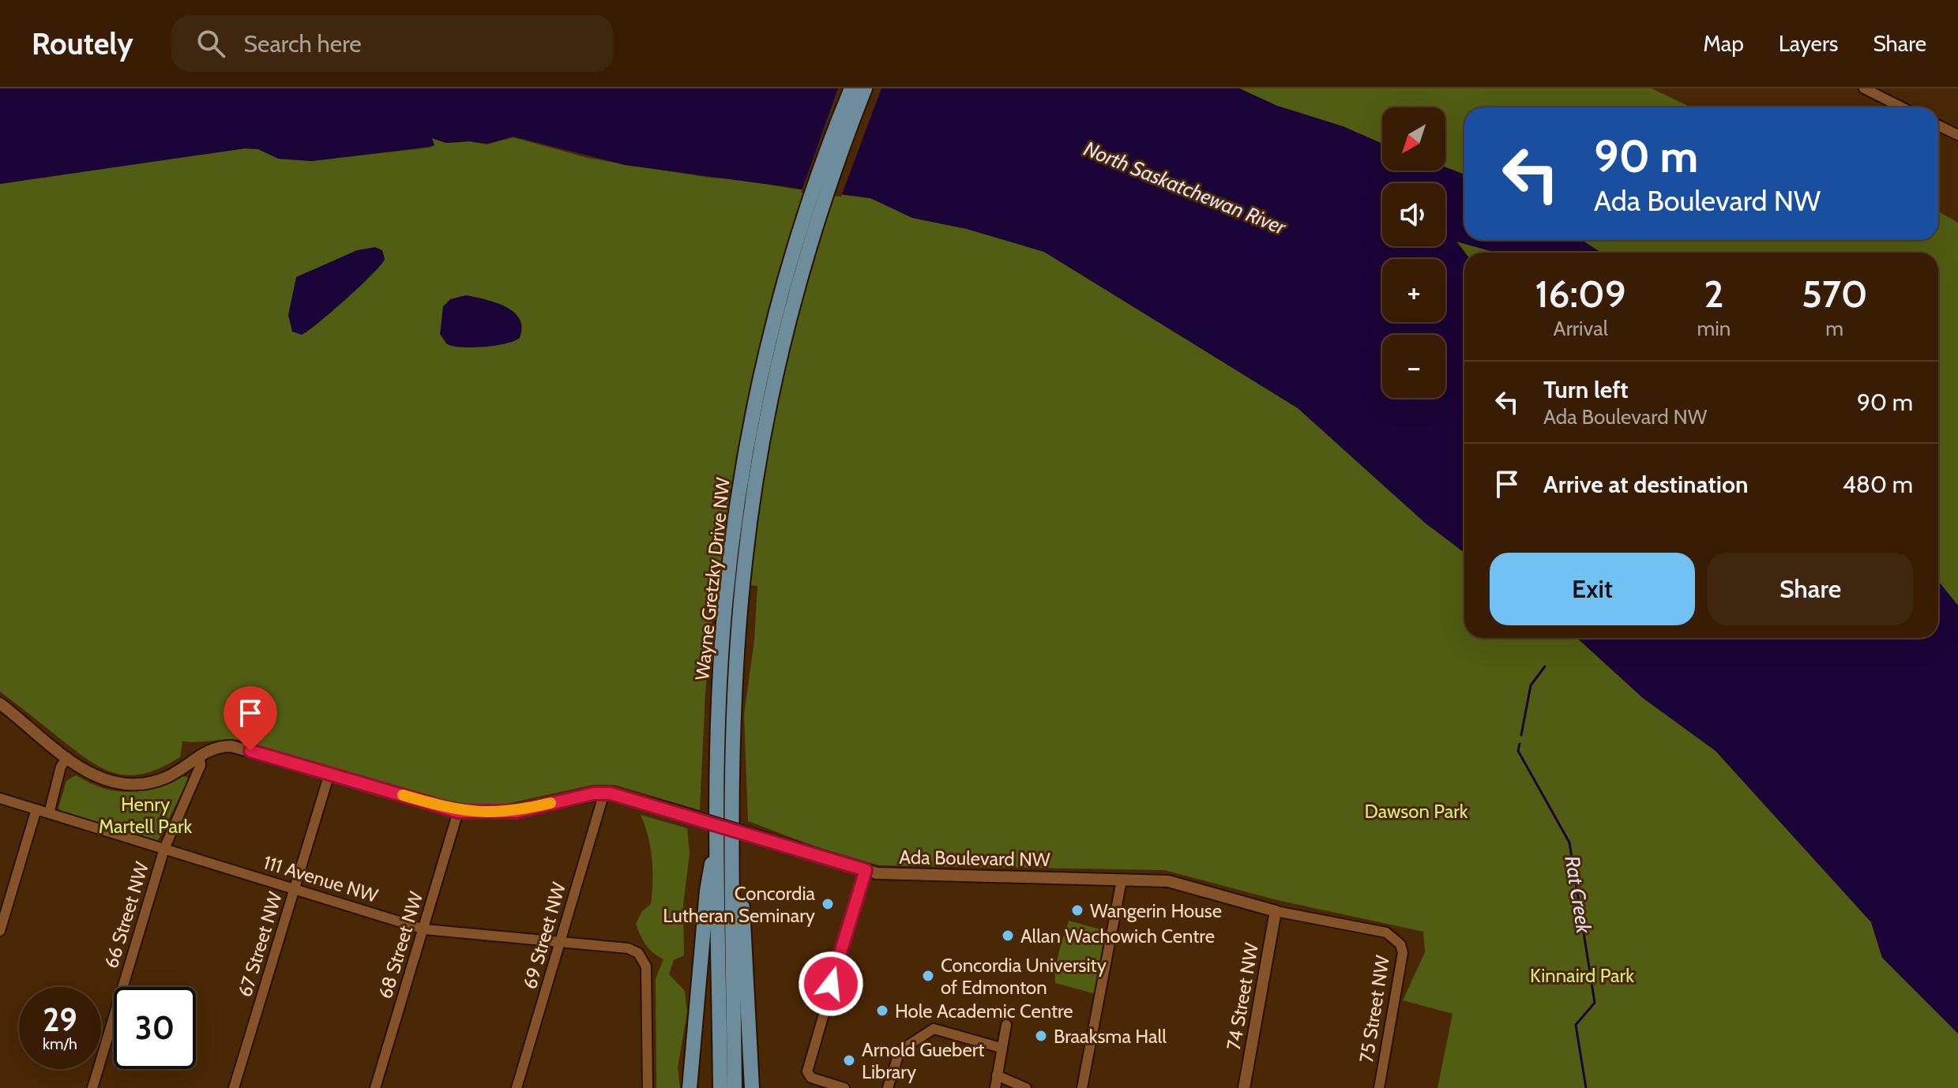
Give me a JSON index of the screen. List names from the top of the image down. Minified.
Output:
{"streets":{"main road":["Wayne Gretzky Drive NW"],"street":["Ada Boulevard NW","111 Avenue NW","66 Street NW","69 Street NW","67 Street NW","68 Street NW","74 Street NW","75 Street NW"]},"crossings":[["Ada Boulevard NW","66 Street NW"],["Ada Boulevard NW","69 Street NW"],["Ada Boulevard NW","67 Street NW"],["Ada Boulevard NW","68 Street NW"],["Ada Boulevard NW","74 Street NW"],["Ada Boulevard NW","75 Street NW"],["111 Avenue NW","66 Street NW"],["111 Avenue NW","69 Street NW"],["111 Avenue NW","67 Street NW"],["111 Avenue NW","68 Street NW"]],"water":["North Saskatchewan River","Rat Creek"],"parks":["Henry Martell Park","Dawson Park","Kinnaird Park"],"places":["Concordia Lutheran Seminary","Wangerin House","Allan Wachowich Centre","Concordia University of Edmonton","Hole Academic Centre","Braaksma Hall","Arnold Guebert Library"],"north":"bottom left","page":{"header":"Routely","search":"Search here","nav":["Map","Layers","Share"],"map_buttons":["+","−"],"turn":["90 m","Ada Boulevard NW"],"eta":["16:09","Arrival","2","min","570","m"],"list":[{"name":"Turn left","note":"Ada Boulevard NW","value":"90 m"},{"name":"Arrive at destination","value":"480 m"}],"buttons":["Exit","Share"],"speed":"29 km/h","limit":"30"}}
